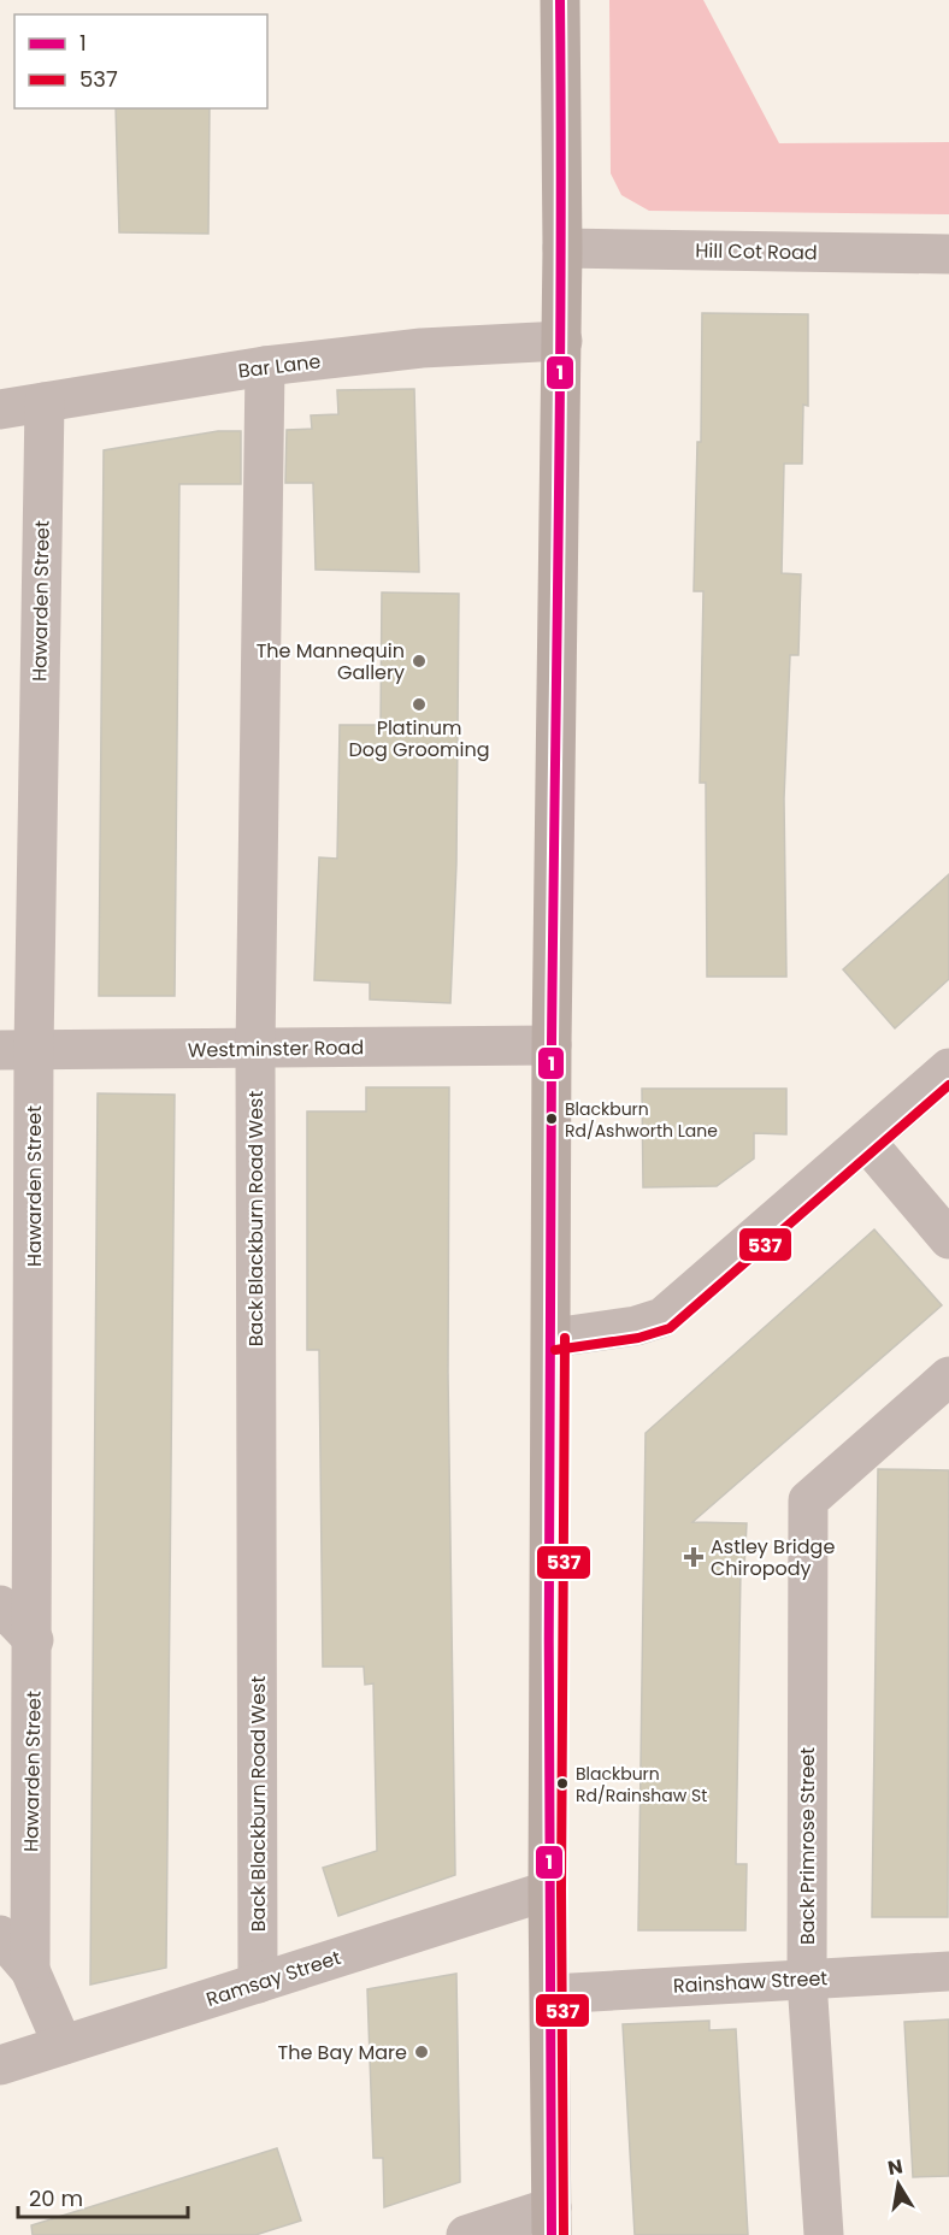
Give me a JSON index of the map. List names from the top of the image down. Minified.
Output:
{"streets":{"street":["Hill Cot Road","Bar Lane","Hawarden Street","Westminster Road","Back Blackburn Road West","Back Primrose Street","Ramsay Street","Rainshaw Street"]},"crossings":[["Bar Lane","Hawarden Street"],["Bar Lane","Back Blackburn Road West"],["Hawarden Street","Westminster Road"],["Westminster Road","Back Blackburn Road West"],["Back Blackburn Road West","Ramsay Street"],["Back Primrose Street","Rainshaw Street"]],"places":{"other":["The Mannequin Gallery","Platinum Dog Grooming","Blackburn Rd/Ashworth Lane","Blackburn Rd/Rainshaw St","The Bay Mare"],"health":["Astley Bridge Chiropody"]},"lines":["transit line 1","transit line 537"],"legend":["1","537"],"scale_bar":"20 m","north":"top"}
